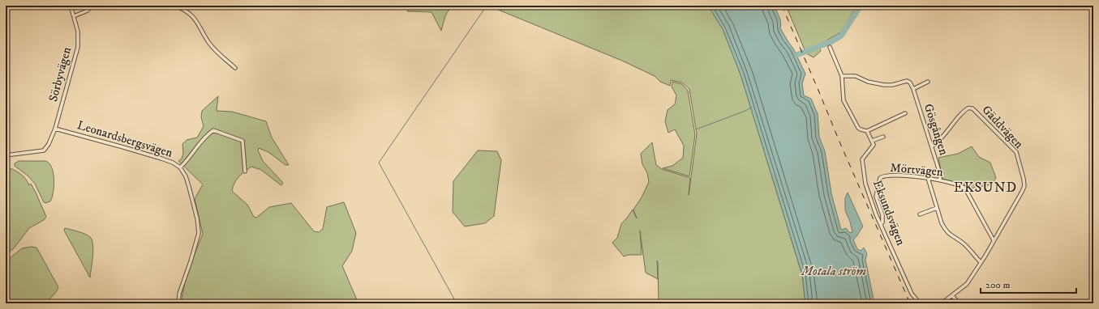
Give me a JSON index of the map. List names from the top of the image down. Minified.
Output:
{"streets":{"street":["Sörbyvägen","Gäddvägen","Gösgången","Leonardsbergsvägen","Mörtvägen","Eksundsvägen"]},"crossings":[["Sörbyvägen","Leonardsbergsvägen"],["Gäddvägen","Gösgången"],["Gäddvägen","Mörtvägen"],["Gösgången","Mörtvägen"],["Mörtvägen","Eksundsvägen"]],"districts":["EKSUND"],"water":["Motala ström"],"scale_bar":"200 m"}
